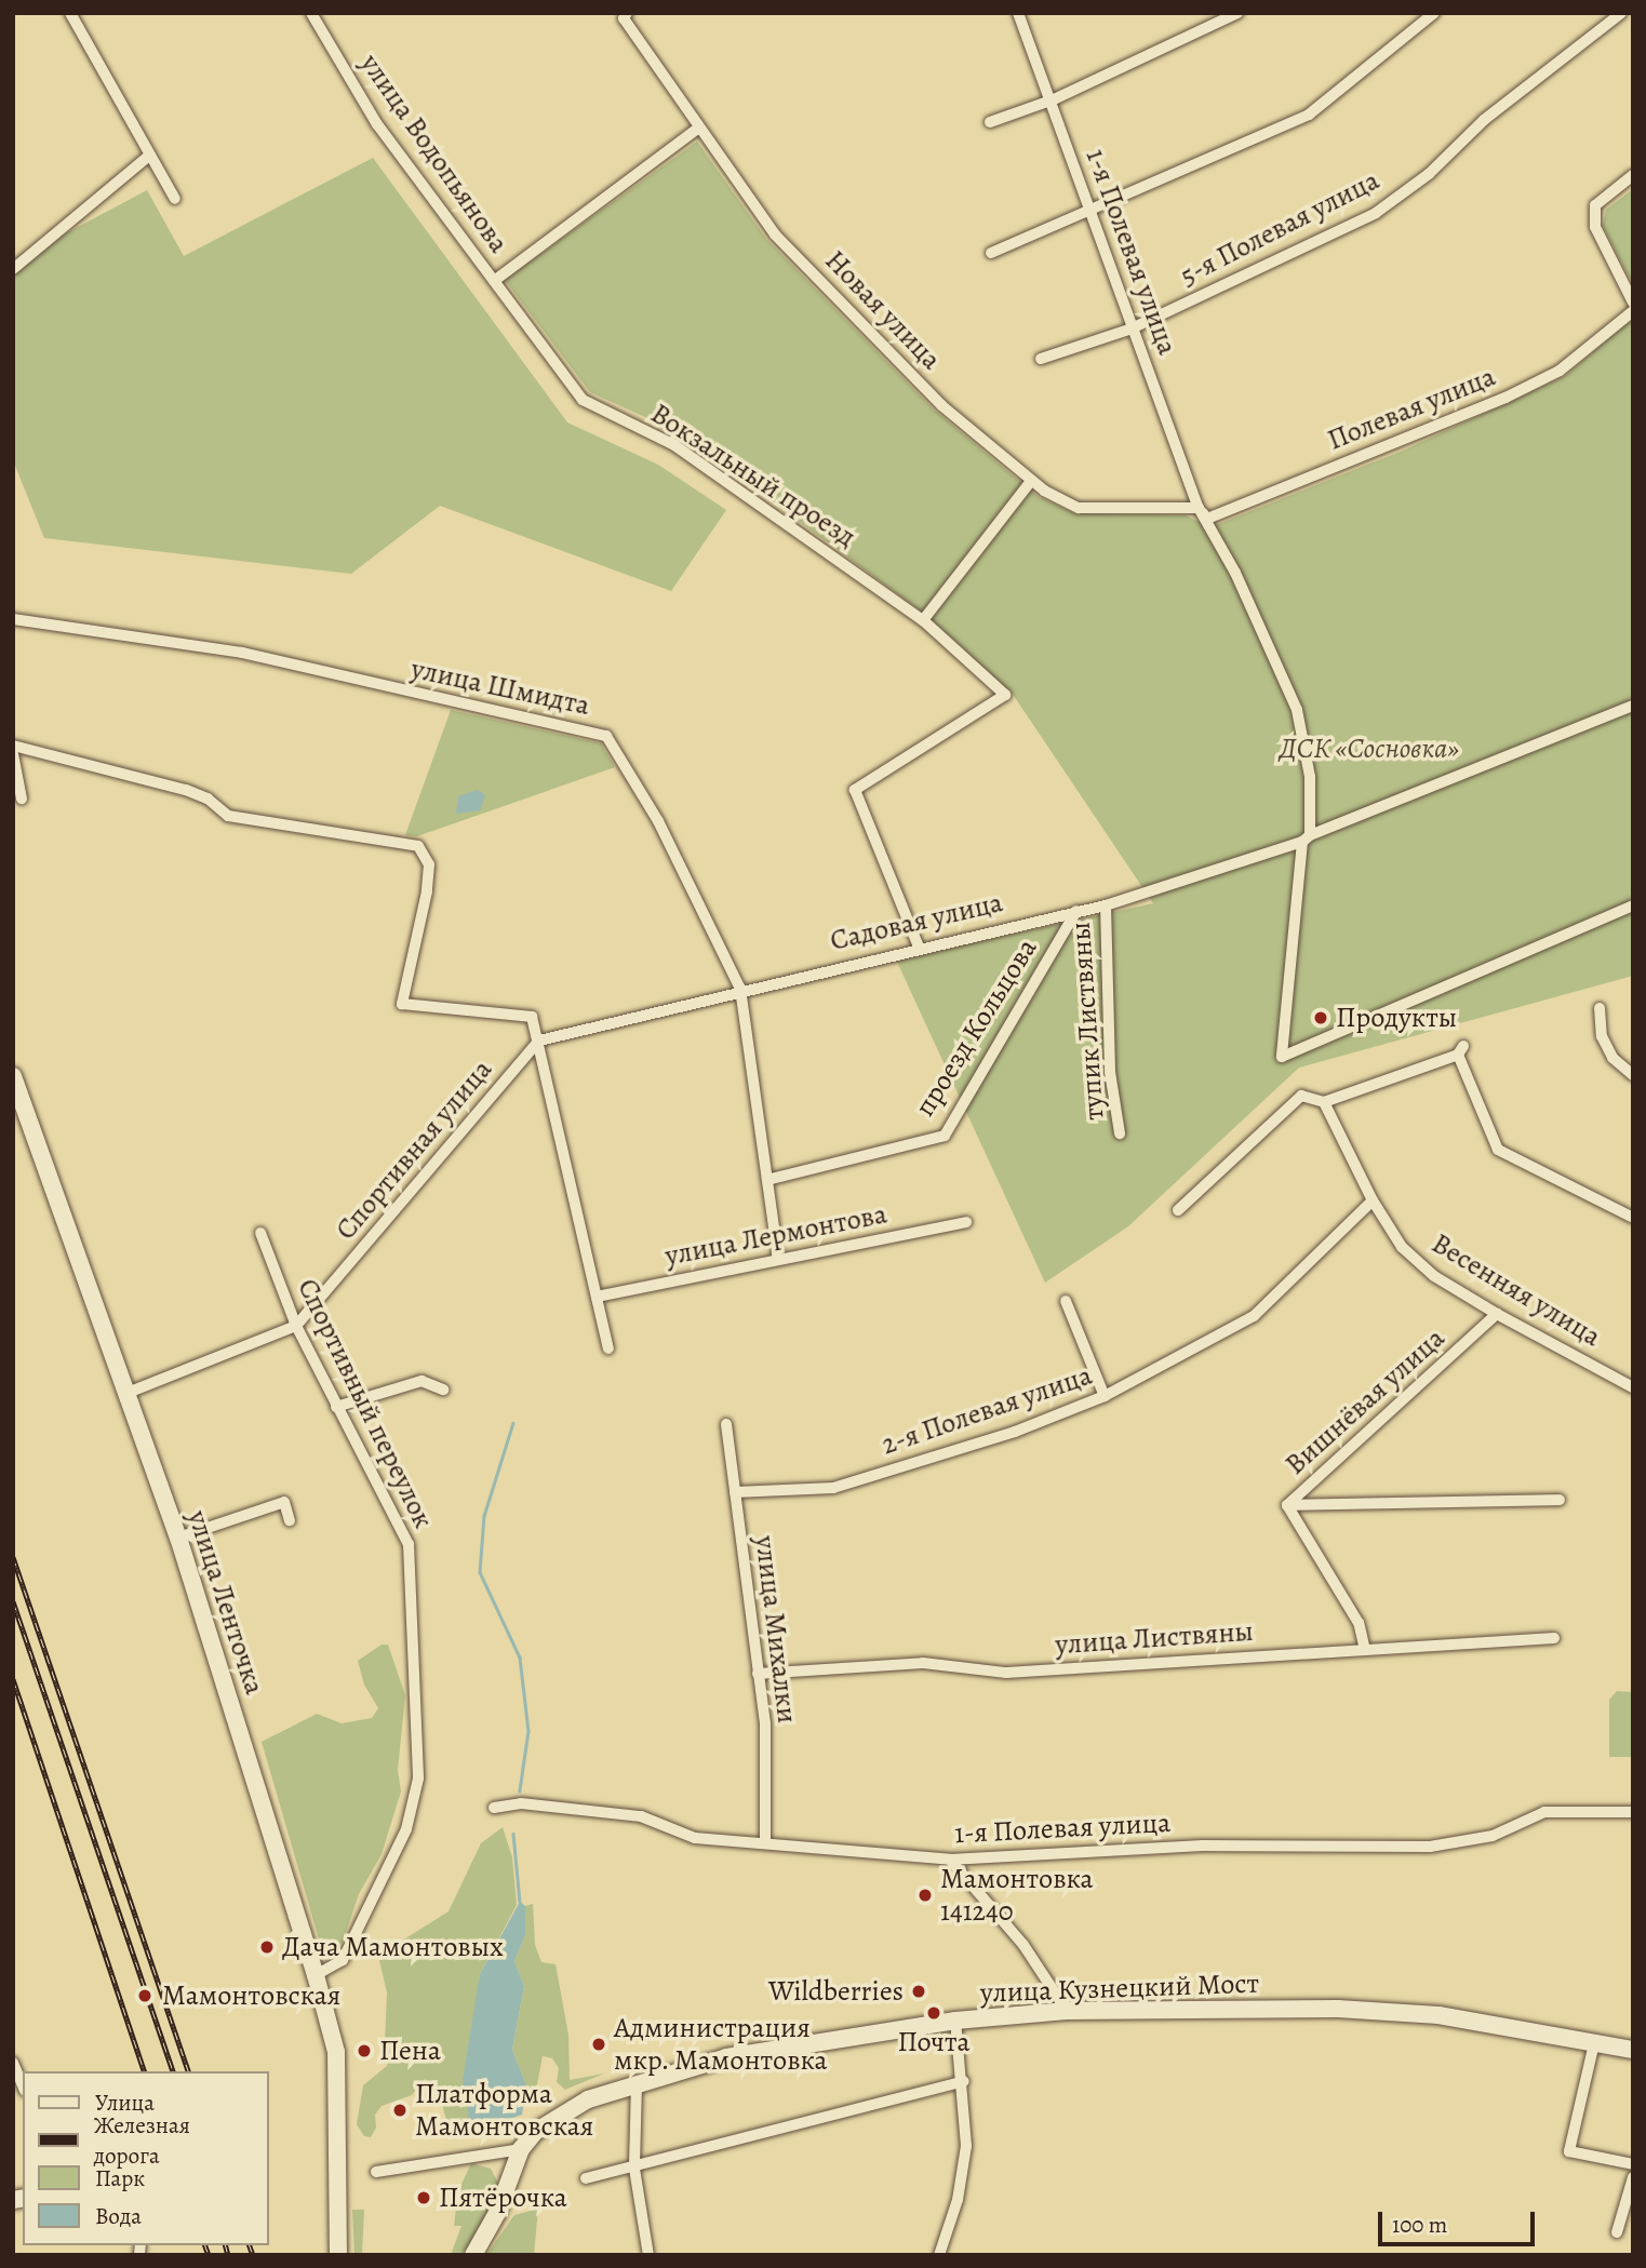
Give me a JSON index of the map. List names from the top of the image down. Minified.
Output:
{"streets":{"street":["улица Водопьянова","5-я Полевая улица","1-я Полевая улица","Новая улица","Полевая улица","Вокзальный проезд","улица Шмидта","Садовая улица","тупик Листвяны","проезд Кольцова","Спортивная улица","улица Лермонтова","Весенняя улица","Вишнёвая улица","Спортивный переулок","2-я Полевая улица","улица Ленточка","улица Михалки","улица Листвяны","улица Кузнецкий Мост"]},"crossings":[["улица Водопьянова","Вокзальный проезд"],["5-я Полевая улица","1-я Полевая улица"],["1-я Полевая улица","Новая улица"],["1-я Полевая улица","Полевая улица"],["1-я Полевая улица","Садовая улица"],["1-я Полевая улица","улица Михалки"],["Новая улица","Полевая улица"],["Вокзальный проезд","Садовая улица"],["улица Шмидта","Садовая улица"],["улица Шмидта","проезд Кольцова"],["улица Шмидта","улица Лермонтова"],["Садовая улица","тупик Листвяны"],["Садовая улица","проезд Кольцова"],["Садовая улица","Спортивная улица"],["Спортивная улица","Спортивный переулок"],["Спортивная улица","улица Ленточка"],["Весенняя улица","Вишнёвая улица"],["Весенняя улица","2-я Полевая улица"],["Вишнёвая улица","улица Листвяны"],["Спортивный переулок","улица Ленточка"],["2-я Полевая улица","улица Михалки"],["улица Михалки","улица Листвяны"]],"parks":["ДСК «Сосновка»"],"places":["Продукты","Мамонтовка 141240","Дача Мамонтовых","Wildberries","Мамонтовская","Почта","Администрация мкр. Мамонтовка","Пена","Платформа Мамонтовская","Пятёрочка"],"legend":["Улица","Железная дорога","Парк","Вода"],"scale_bar":"100 m"}
